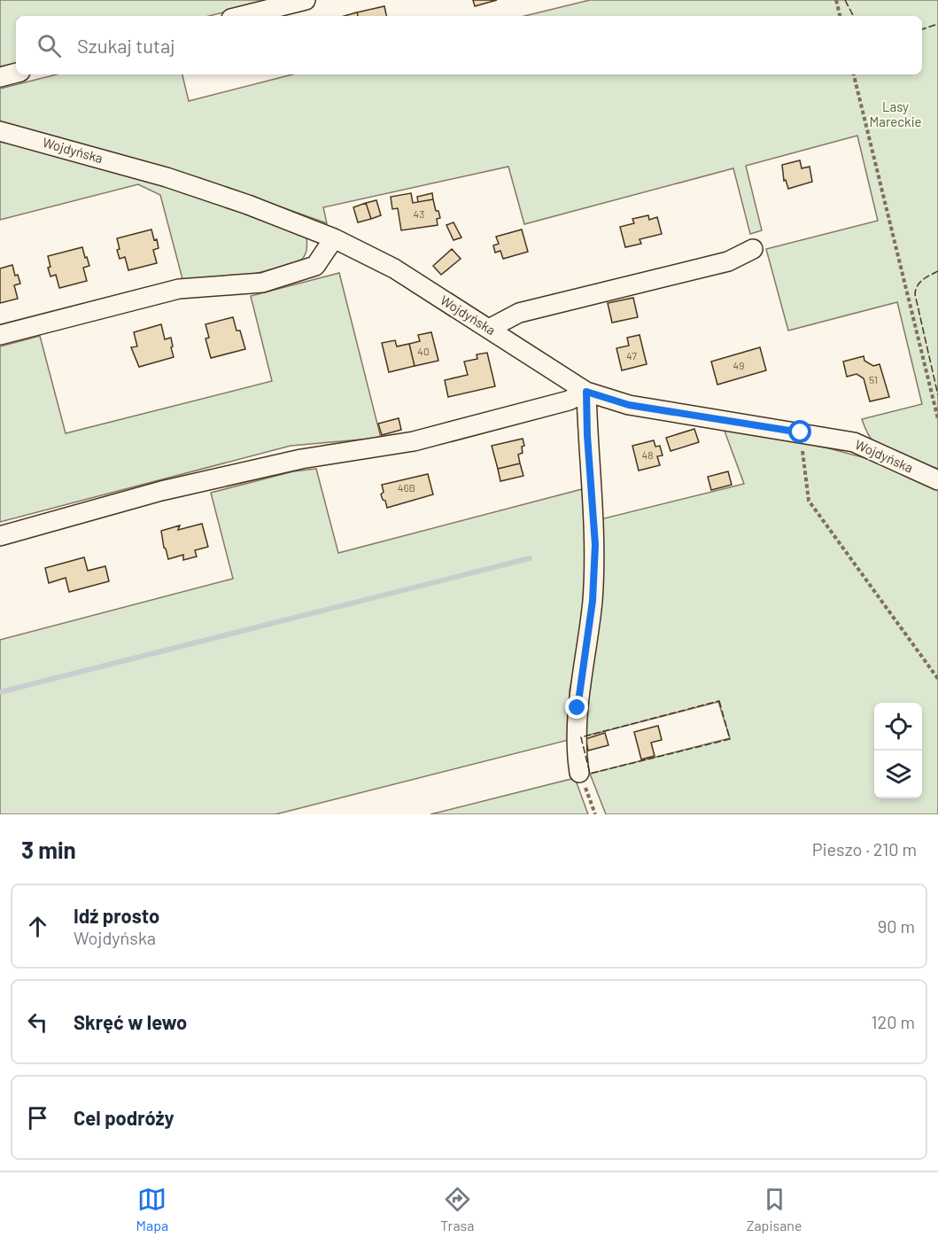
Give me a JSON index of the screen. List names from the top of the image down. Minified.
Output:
{"streets":{"street":["Wojdyńska"]},"parks":["Lasy Mareckie"],"house_numbers":["43","40","47","49","51","48","46B"],"page":{"search":"Szukaj tutaj","heading":["3 min","Pieszo · 210 m"],"list":[["Idź prosto","Wojdyńska","90 m"],["Skręć w lewo","120 m"],"Cel podróży"],"nav":["Mapa","Trasa","Zapisane"]}}
